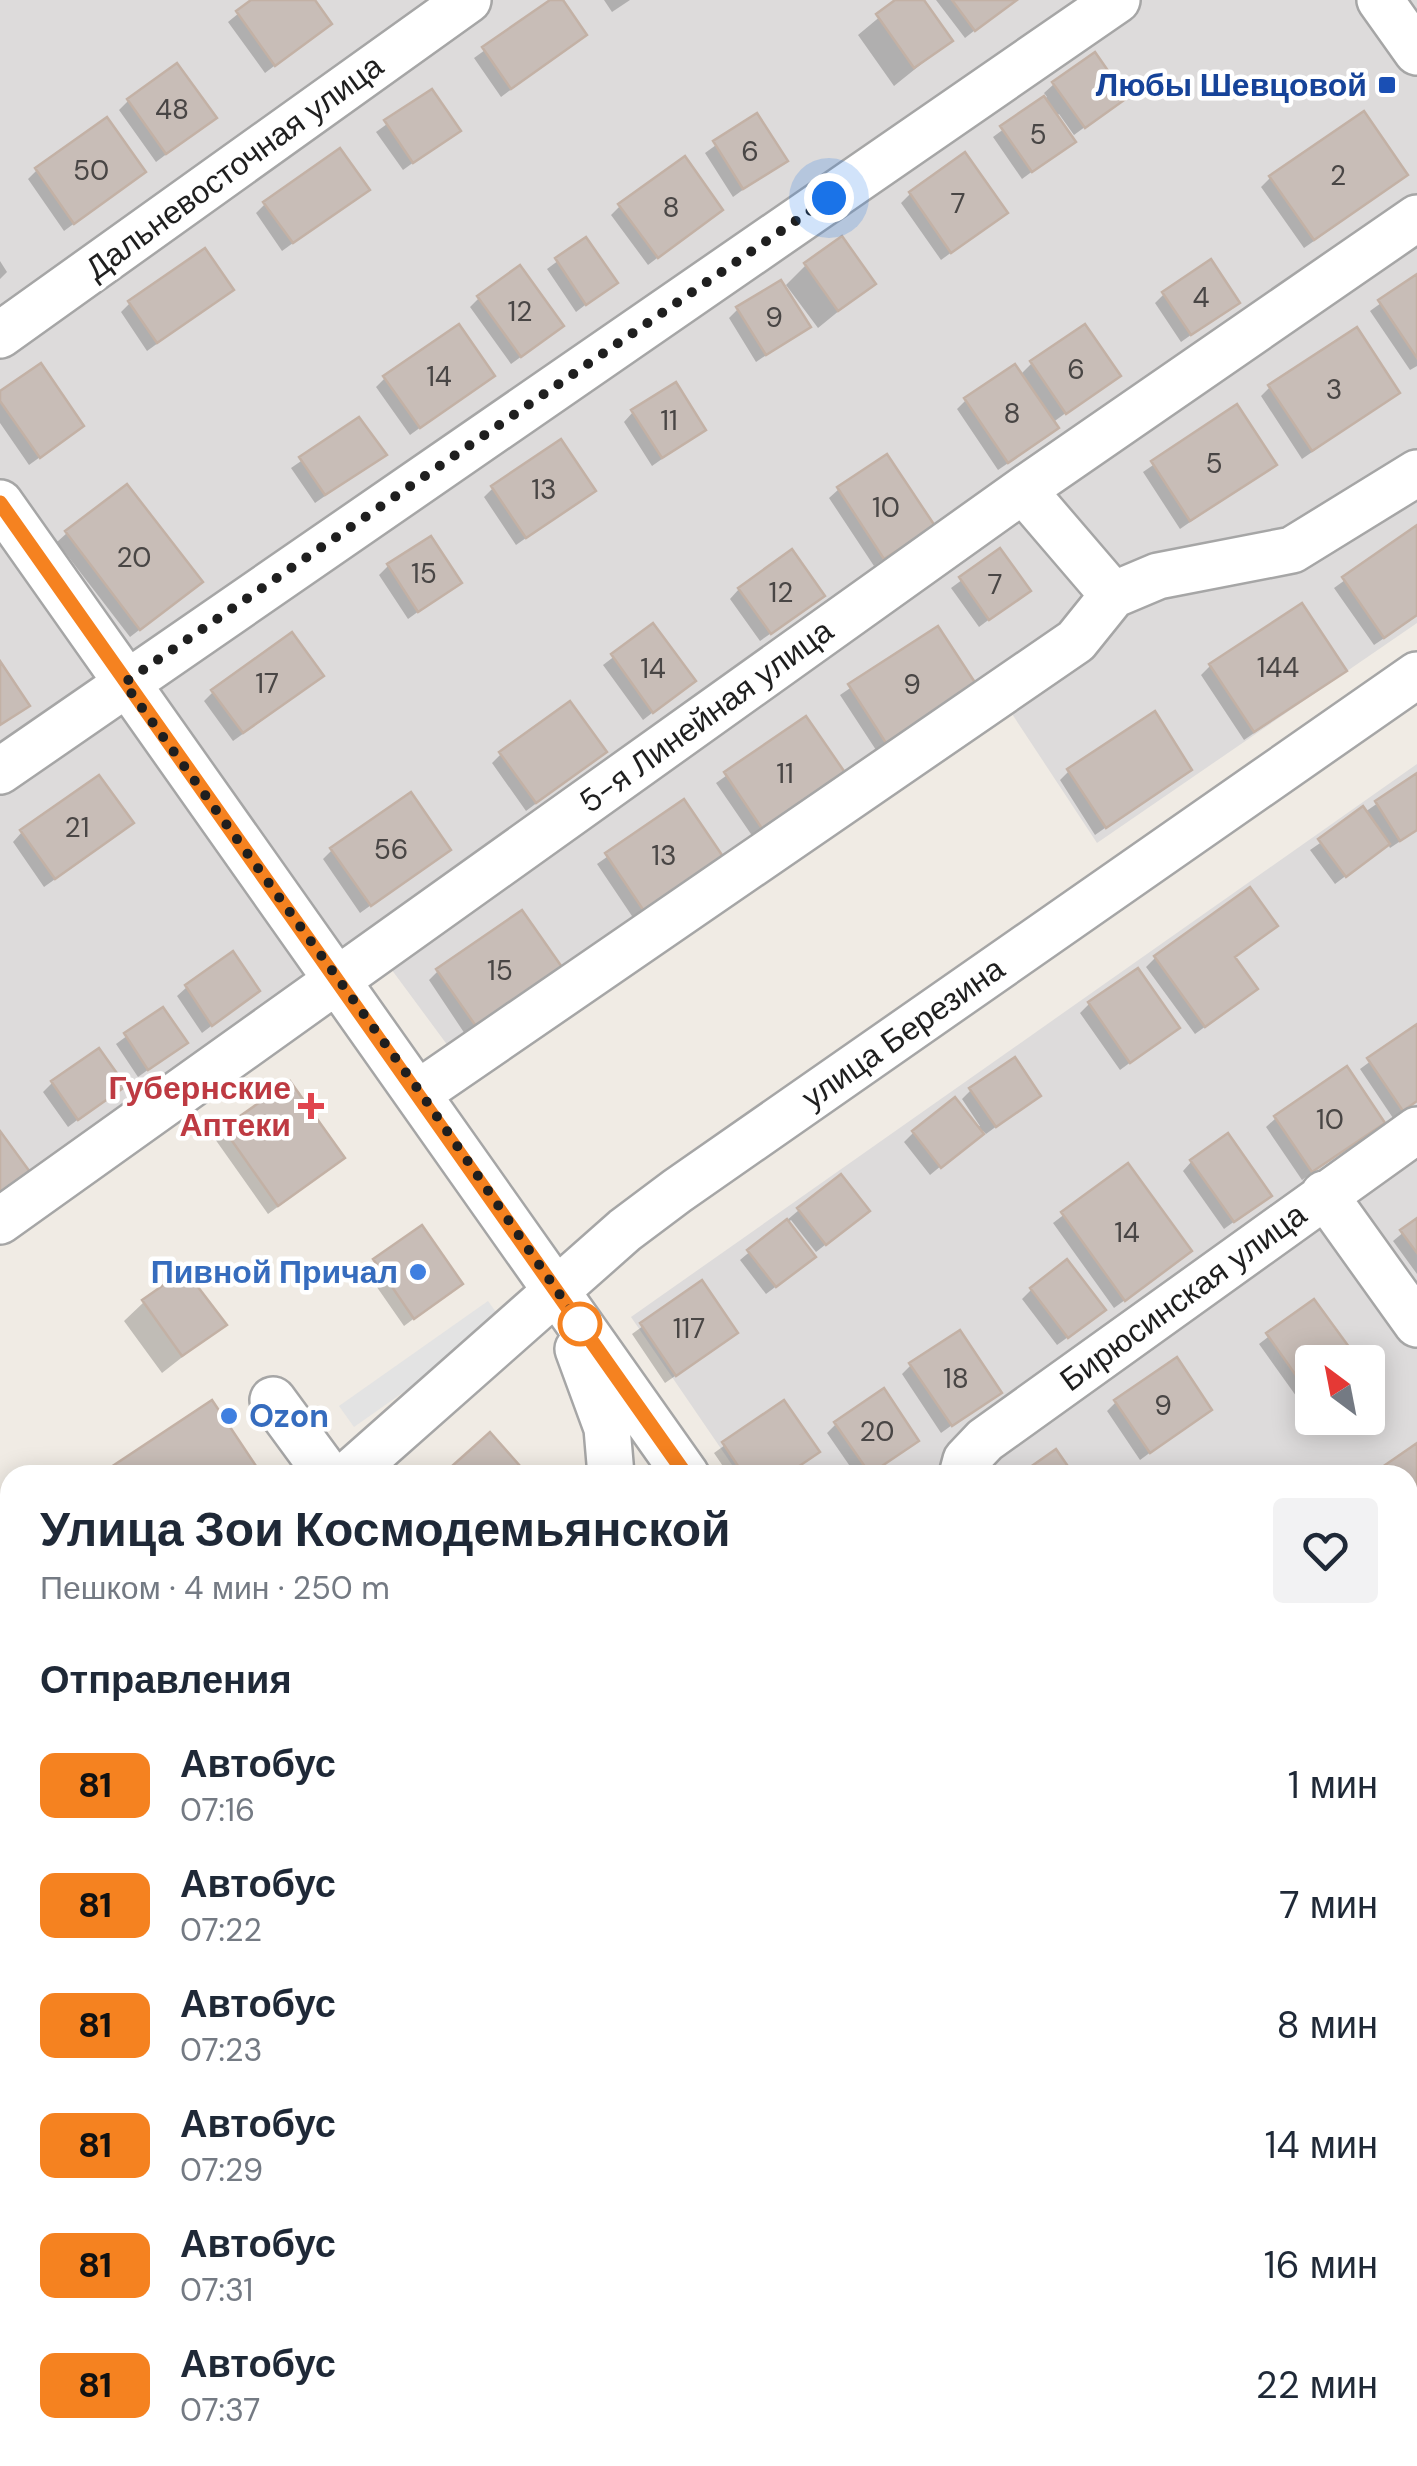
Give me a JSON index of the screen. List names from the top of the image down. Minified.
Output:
{"streets":{"street":["Дальневосточная улица","5-я Линейная улица","улица Березина","Бирюсинская улица"]},"places":{"transit":["Любы Шевцовой"],"health":["Губернские Аптеки"],"other":["Пивной Причал","Ozon"]},"lines":["bus line 81"],"house_numbers":["48","5","6","50","2","7","8","4","12","9","6","14","3","8","11","5","13","10","20","15","7","12","144","14","17","9","11","21","56","13","15","10","14","117","18","9","20"],"north":"top left","page":{"heading":[["Улица Зои Космодемьянской","Пешком · 4 мин · 250 m"],"Отправления"],"list":[{"mark":"81","name":"Автобус","note":"07:16","value":"1 мин"},{"mark":"81","name":"Автобус","note":"07:22","value":"7 мин"},{"mark":"81","name":"Автобус","note":"07:23","value":"8 мин"},{"mark":"81","name":"Автобус","note":"07:29","value":"14 мин"},{"mark":"81","name":"Автобус","note":"07:31","value":"16 мин"},{"mark":"81","name":"Автобус","note":"07:37","value":"22 мин"}]}}
